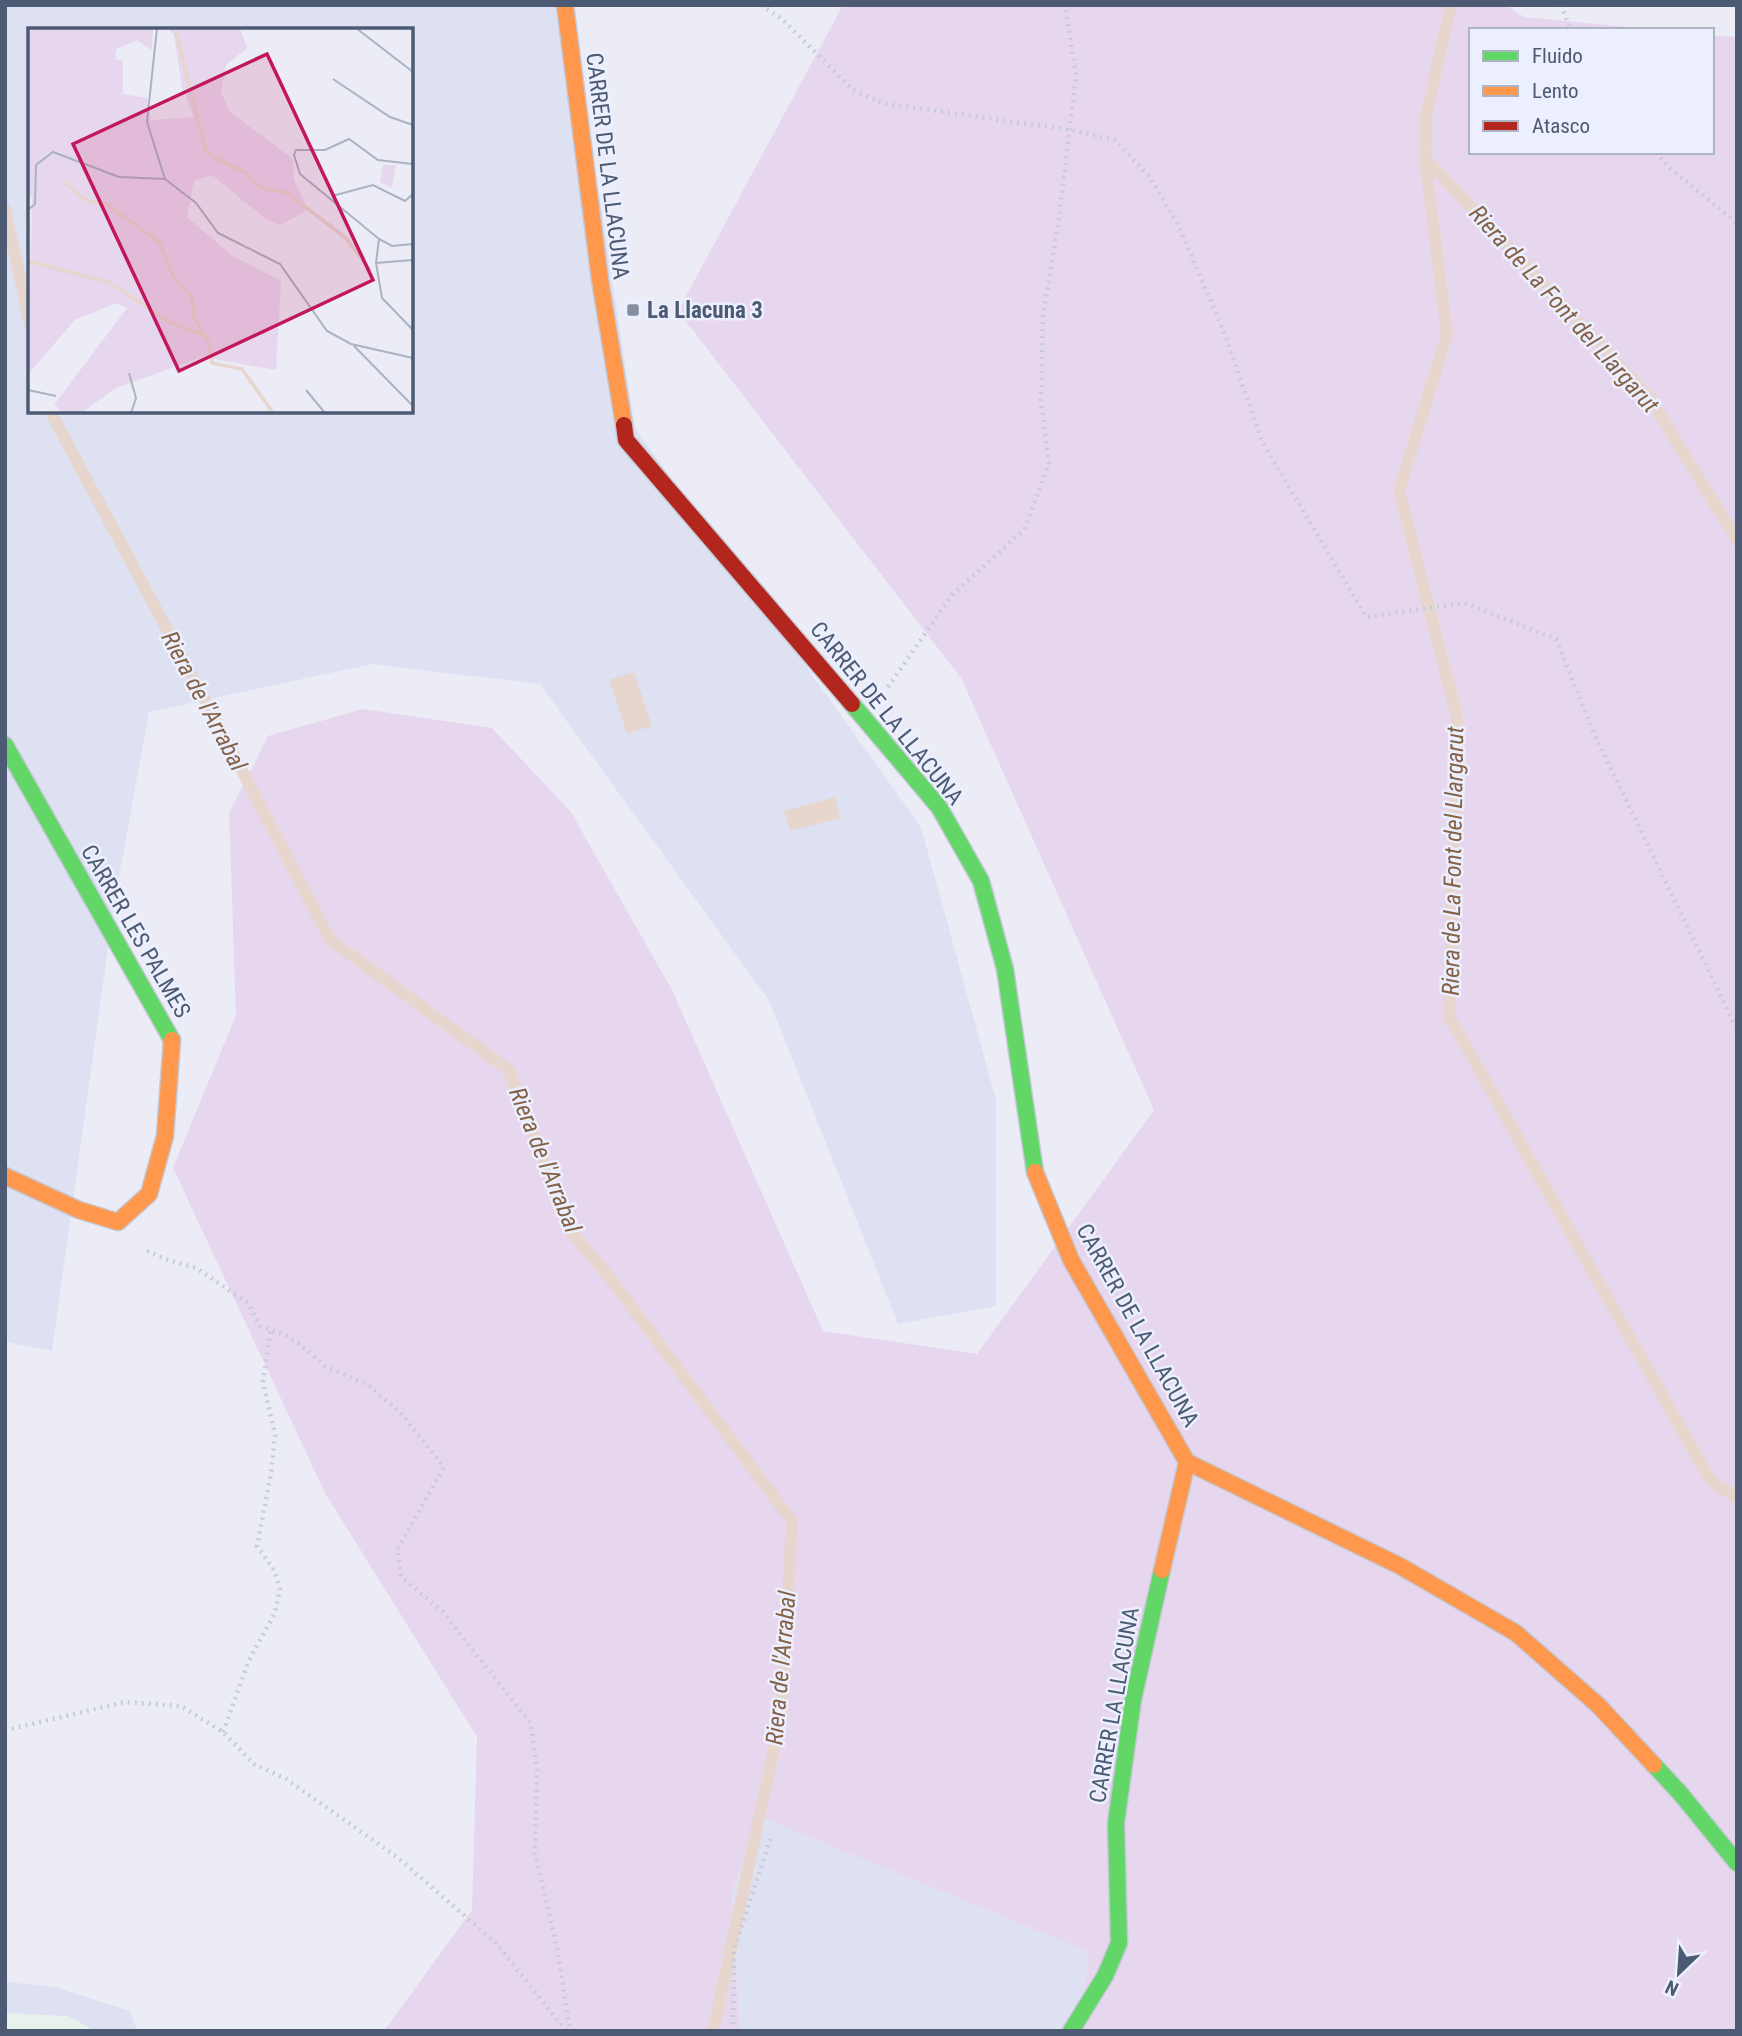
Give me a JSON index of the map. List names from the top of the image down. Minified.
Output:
{"streets":{"street":["CARRER DE LA LLACUNA","CARRER LES PALMES","CARRER LA LLACUNA"]},"crossings":[["CARRER DE LA LLACUNA","CARRER LA LLACUNA"]],"water":["Riera de La Font del Llargarut","Riera de l'Arrabal"],"places":{"transit":["La Llacuna 3"]},"legend":["Fluido","Lento","Atasco"],"north":"bottom left"}
